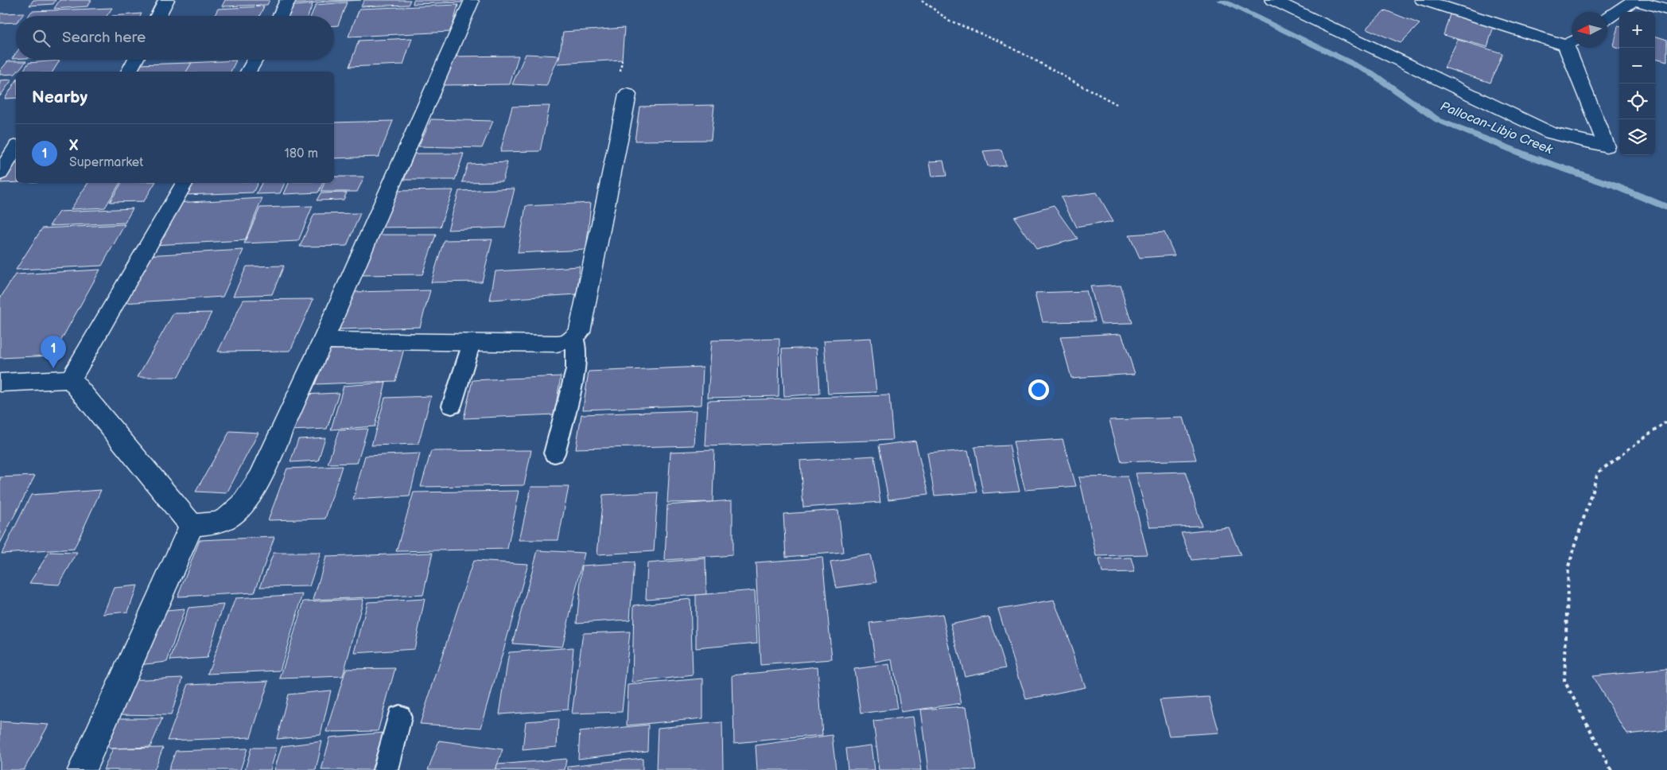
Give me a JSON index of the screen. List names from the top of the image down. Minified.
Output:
{"water":["Pallocan-Libjo Creek"],"north":"left","page":{"map_buttons":["+","−"],"search":"Search here","heading":"Nearby","list":[{"mark":"1","name":"X","note":"Supermarket","value":"180 m"}],"pins":"1"}}
